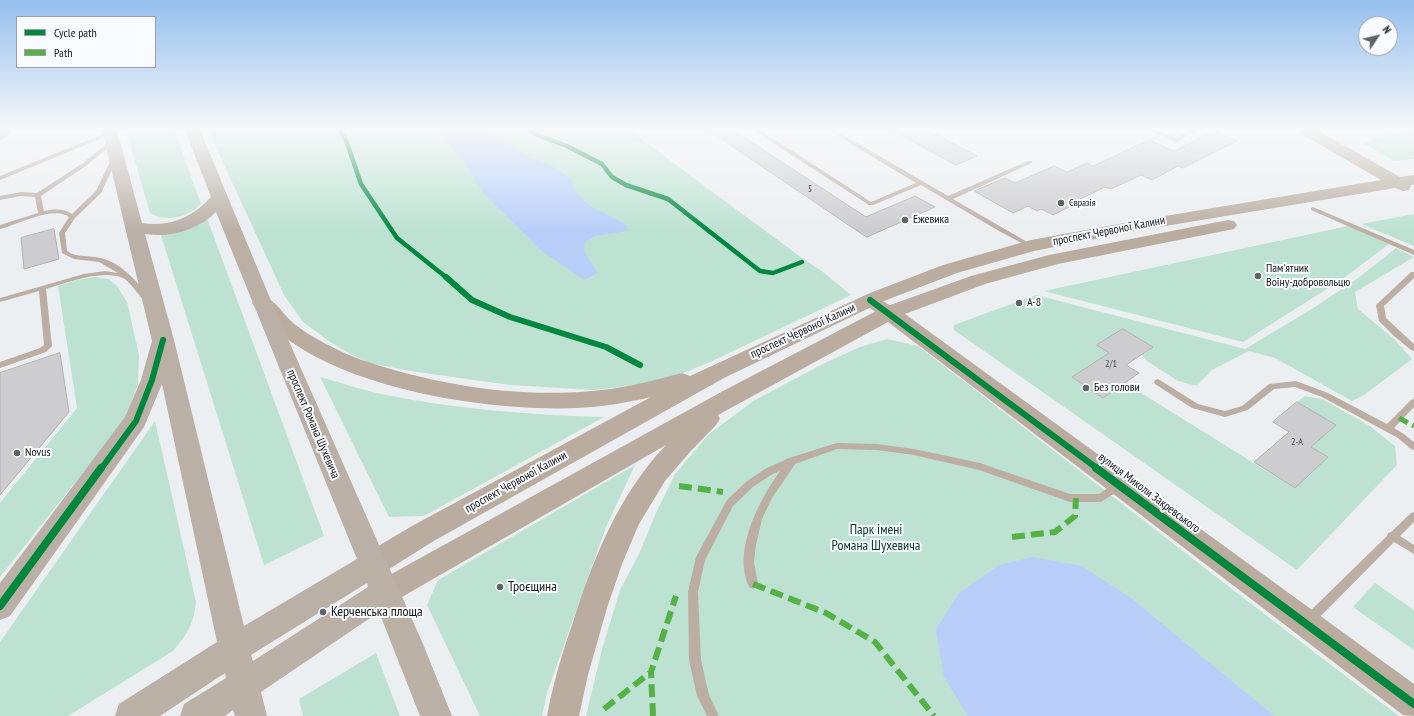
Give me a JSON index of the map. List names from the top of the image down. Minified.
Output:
{"streets":{"main road":["проспект Червоної Калини","проспект Романа Шухевича","вулиця Миколи Закревського"]},"crossings":[["проспект Червоної Калини","проспект Романа Шухевича"],["проспект Червоної Калини","вулиця Миколи Закревського"]],"parks":["Парк імені Романа Шухевича"],"places":["Євразія","Ежевика","Пам'ятник Воїну-добровольцю","А-8","Без голови","Novus","Троєщина","Керченська площа"],"house_numbers":["5","2/1","2-А"],"legend":["Cycle path","Path"],"north":"top right"}
